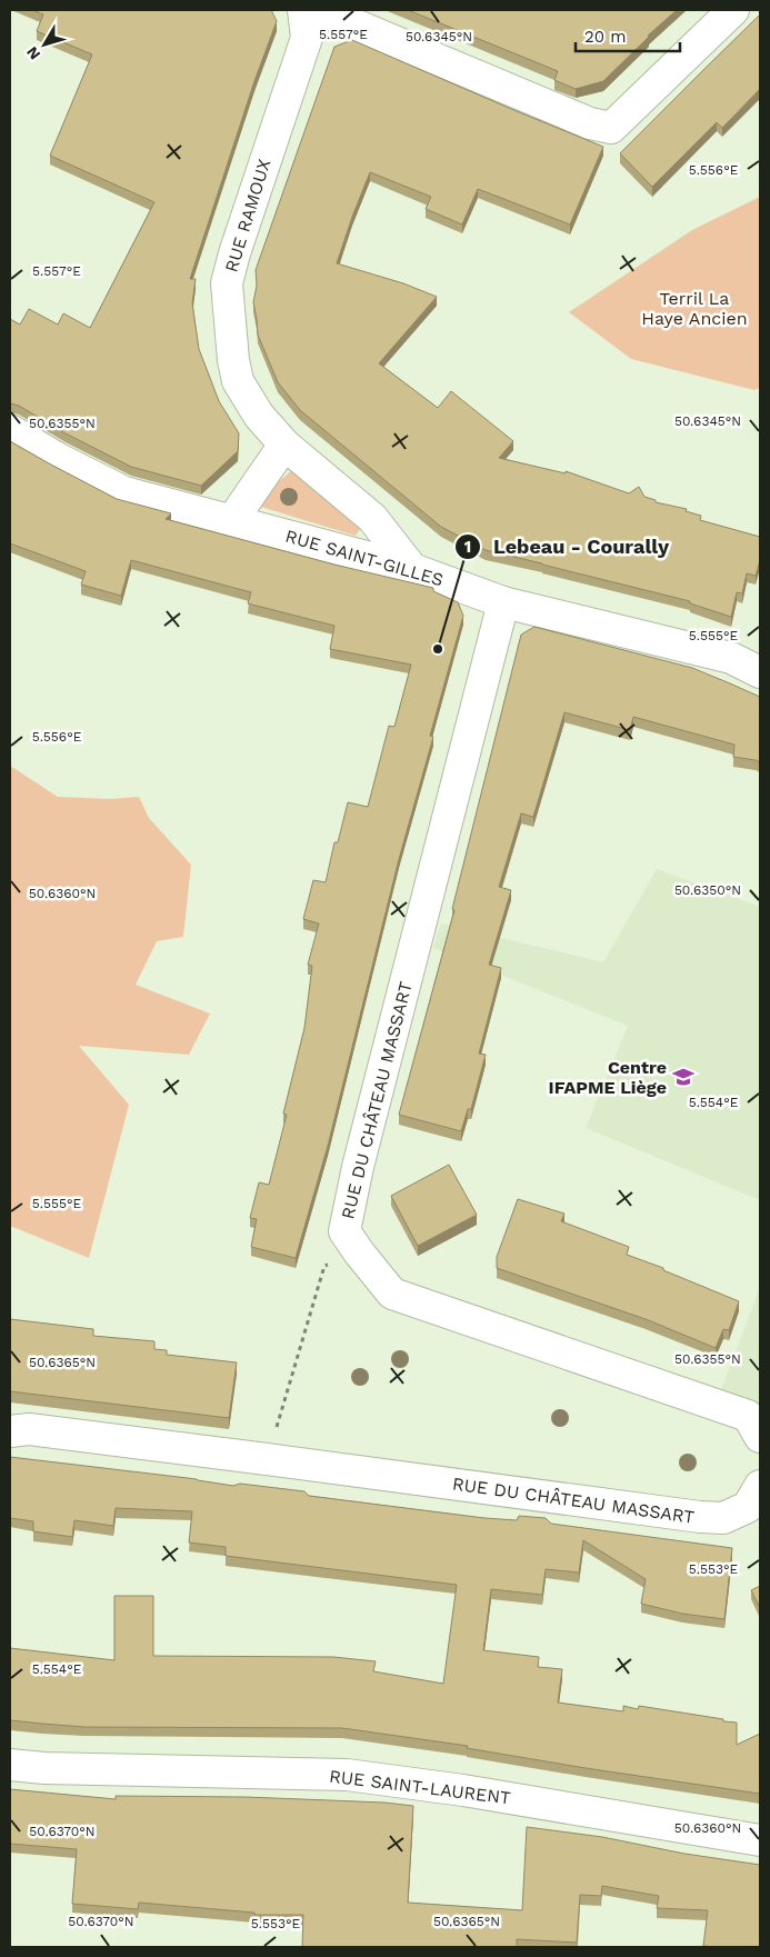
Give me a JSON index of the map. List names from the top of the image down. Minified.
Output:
{"streets":{"street":["RUE RAMOUX","RUE SAINT-GILLES","RUE DU CHÂTEAU MASSART","RUE SAINT-LAURENT"]},"crossings":[["RUE RAMOUX","RUE SAINT-GILLES"],["RUE SAINT-GILLES","RUE DU CHÂTEAU MASSART"]],"parks":["Terril La Haye Ancien"],"places":{"other":["Lebeau - Courally"],"school or university":["Centre IFAPME Liège"]},"scale_bar":"20 m","north":"bottom left","coordinates":["5.557°E","50.6345°N","5.556°E","50.6355°N","5.555°E","50.6350°N","50.6360°N","5.554°E","50.6365°N","5.553°E","50.6370°N"]}
